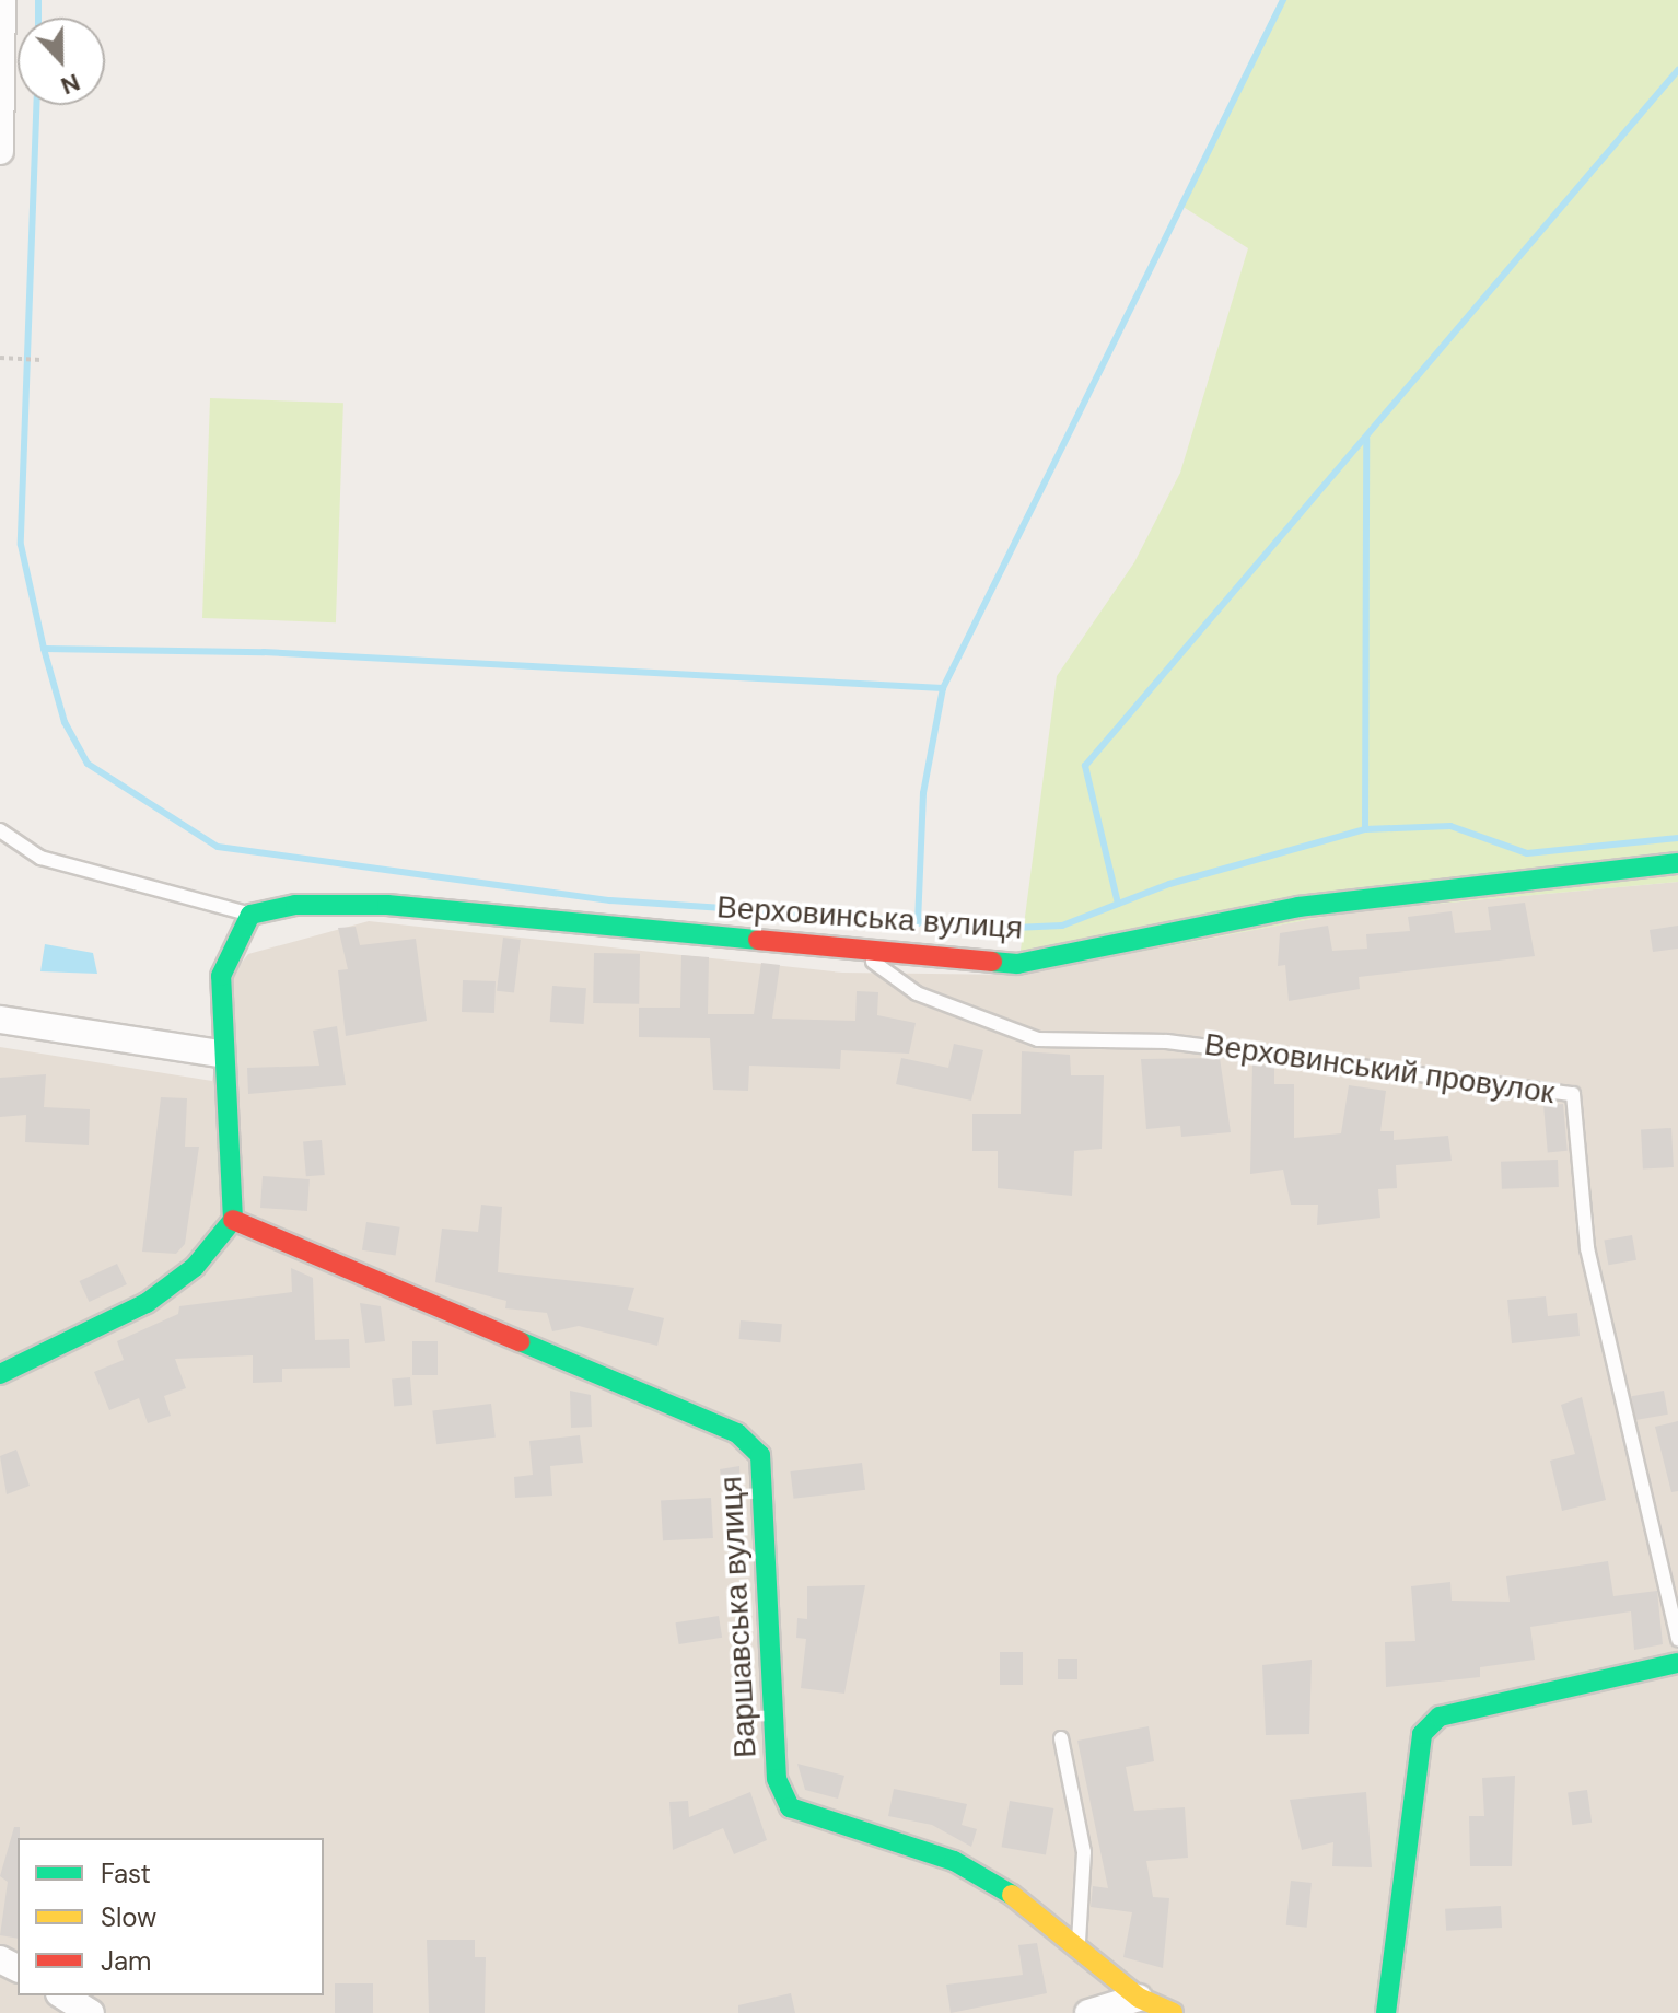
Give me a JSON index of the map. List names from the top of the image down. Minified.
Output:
{"streets":{"street":["Верховинська вулиця","Варшавська вулиця"],"lane":["Верховинський провулок"]},"crossings":[["Верховинська вулиця","Верховинський провулок"]],"legend":["Fast","Slow","Jam"],"north":"bottom"}
